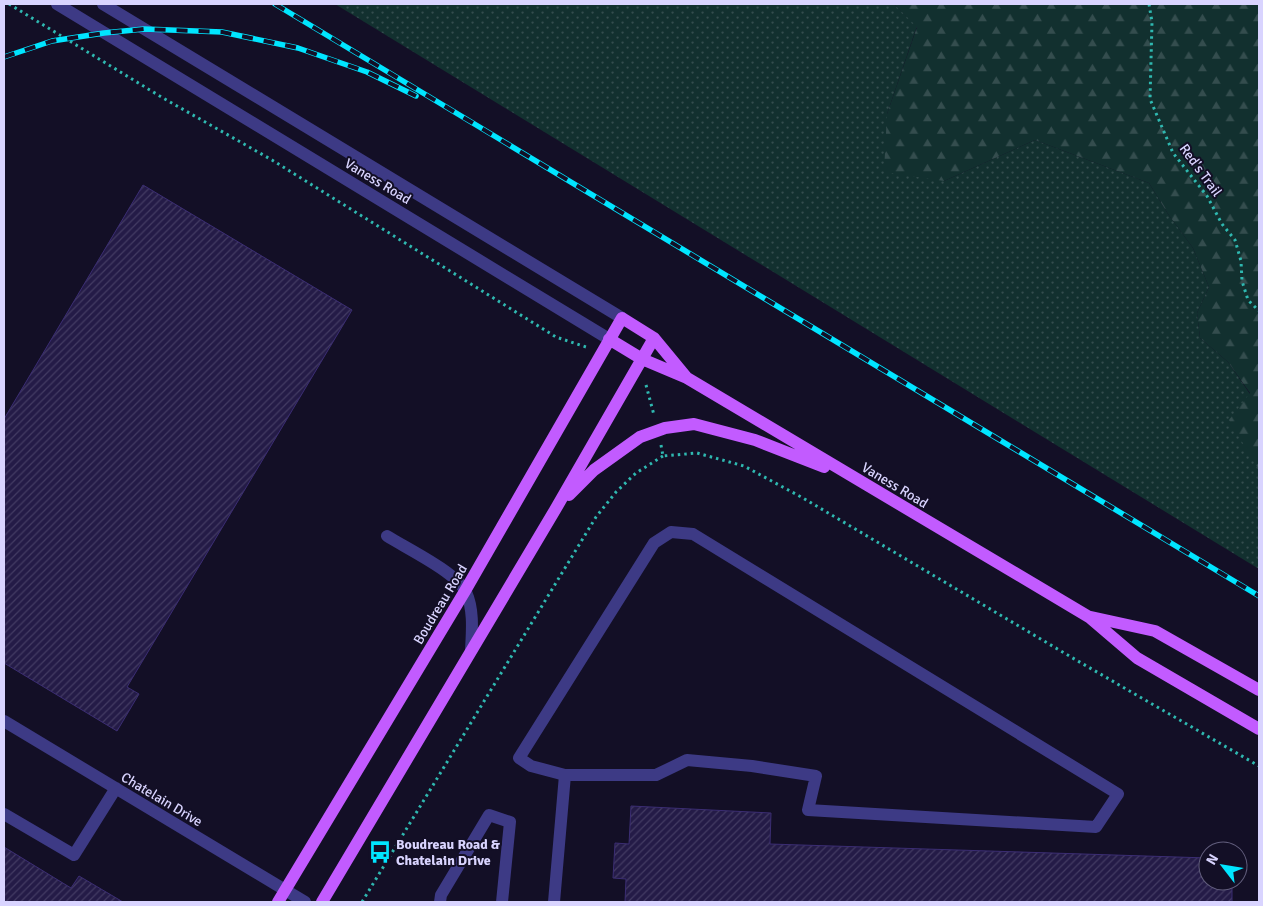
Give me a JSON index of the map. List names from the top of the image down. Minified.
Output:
{"streets":{"main road":["Vaness Road","Boudreau Road"],"street":["Chatelain Drive"],"path":["Red's Trail"]},"crossings":[["Vaness Road","Boudreau Road"],["Boudreau Road","Chatelain Drive"]],"places":{"bus stop":["Boudreau Road & Chatelain Drive"]},"north":"top left"}
